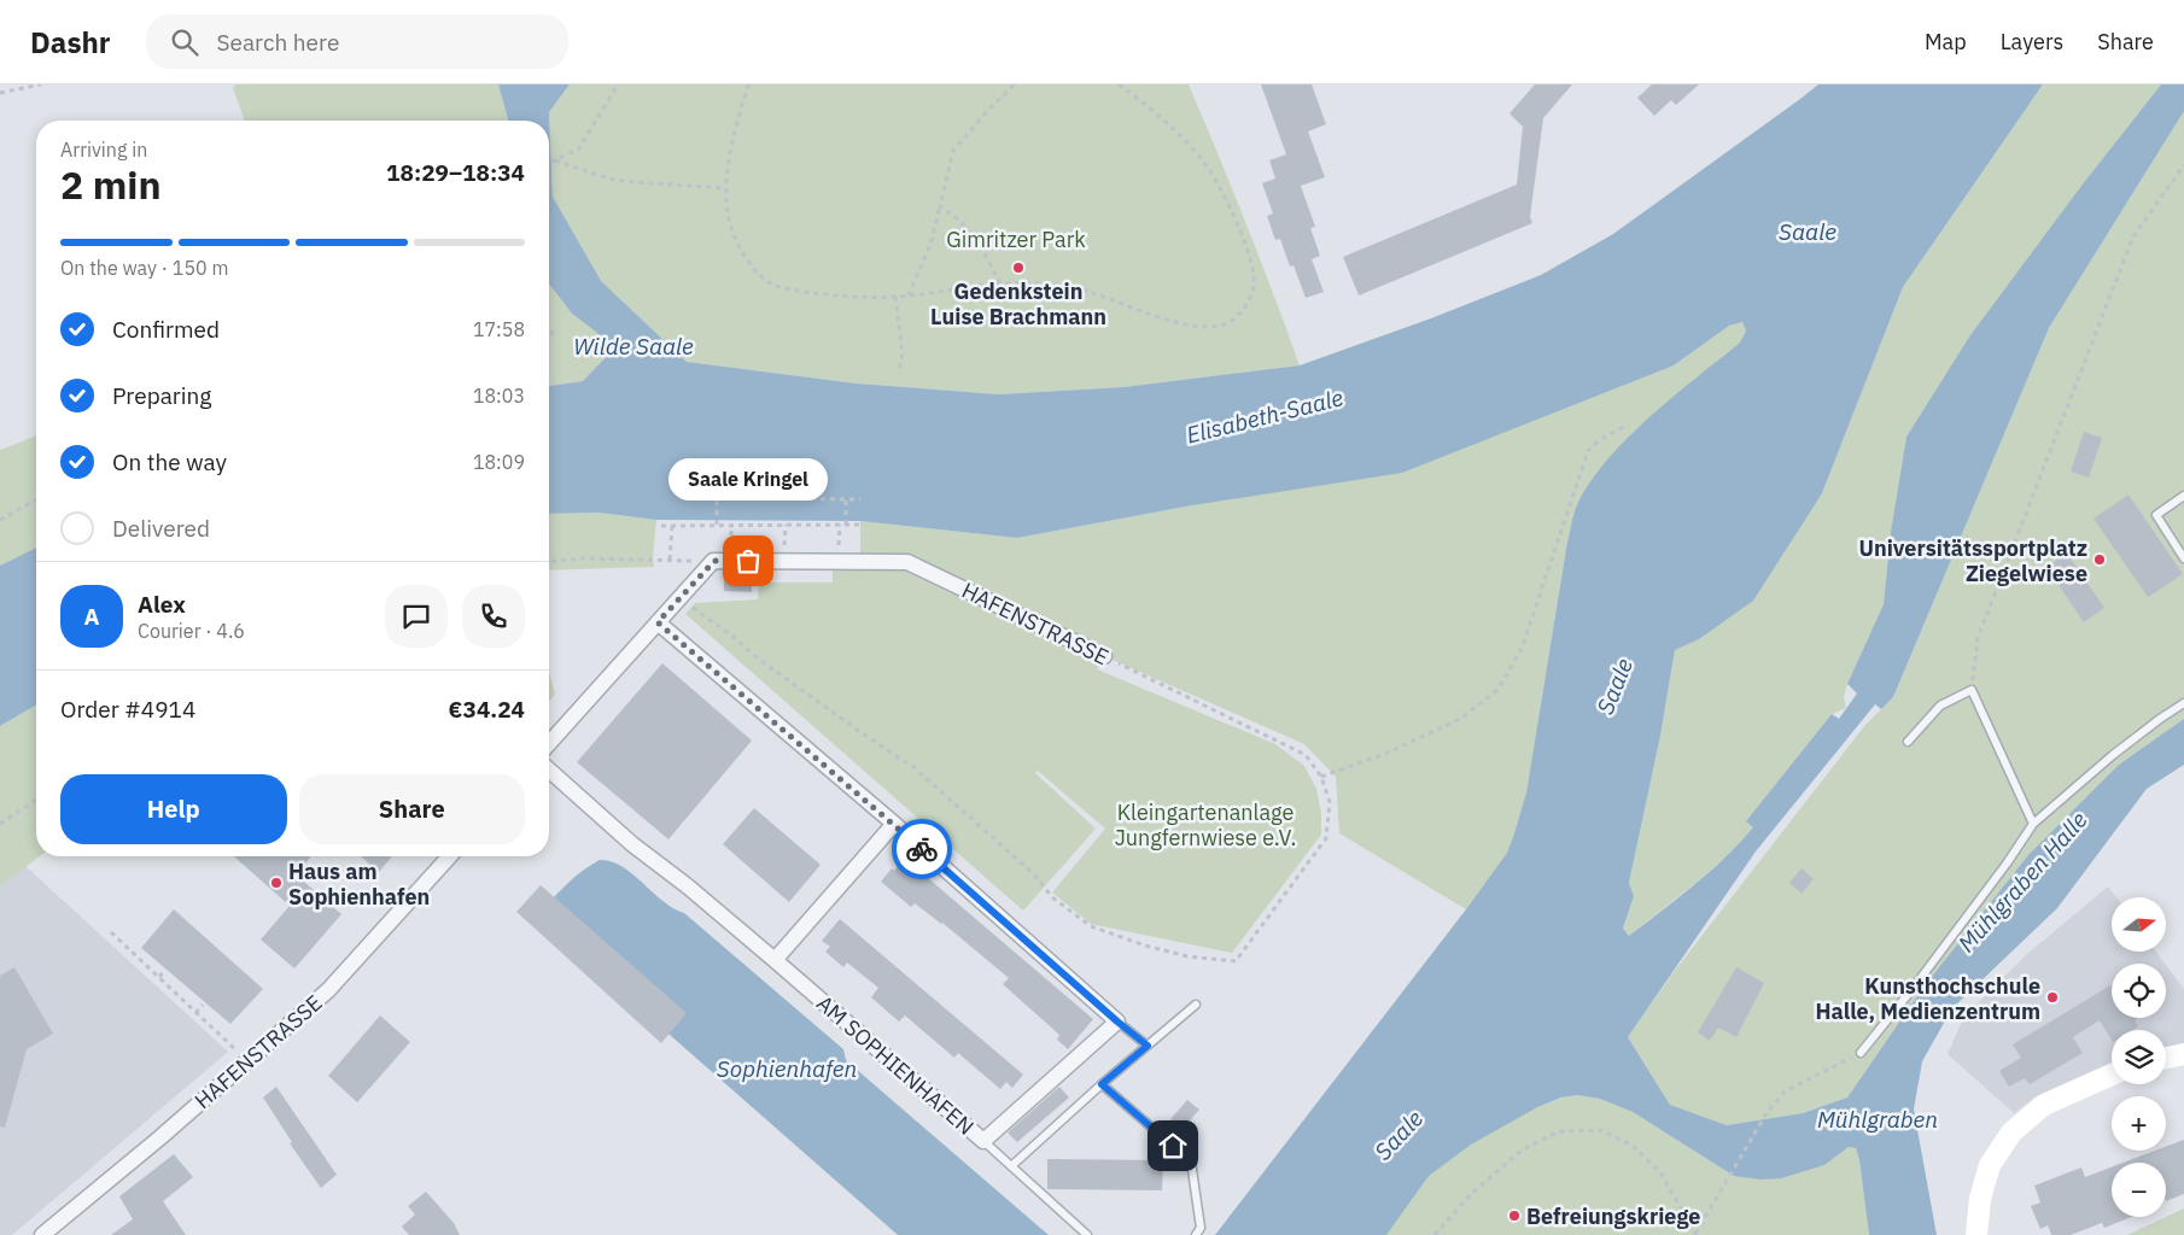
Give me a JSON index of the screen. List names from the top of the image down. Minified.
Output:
{"streets":{"street":["HAFENSTRASSE","AM SOPHIENHAFEN"]},"water":["Saale","Wilde Saale","Elisabeth-Saale","Mühlgraben Halle","Sophienhafen","Mühlgraben"],"parks":["Gimritzer Park","Kleingartenanlage Jungfernwiese e.V."],"places":["Gedenkstein Luise Brachmann","Universitätssportplatz Ziegelwiese","Saale Kringel","Haus am Sophienhafen","Kunsthochschule Halle, Medienzentrum","Befreiungskriege"],"north":"right","page":{"header":"Dashr","search":"Search here","nav":["Map","Layers","Share"],"heading":["2 min","Arriving in","18:29–18:34"],"panel":["Alex","Courier · 4.6","Order #4914","€34.24"],"bar":"On the way · 150 m","list":[["Confirmed","17:58"],["Preparing","18:03"],["On the way","18:09"],"Delivered"],"bubble":"Saale Kringel","round":"A","buttons":["Help","Share"],"map_buttons":["+","−"]}}
